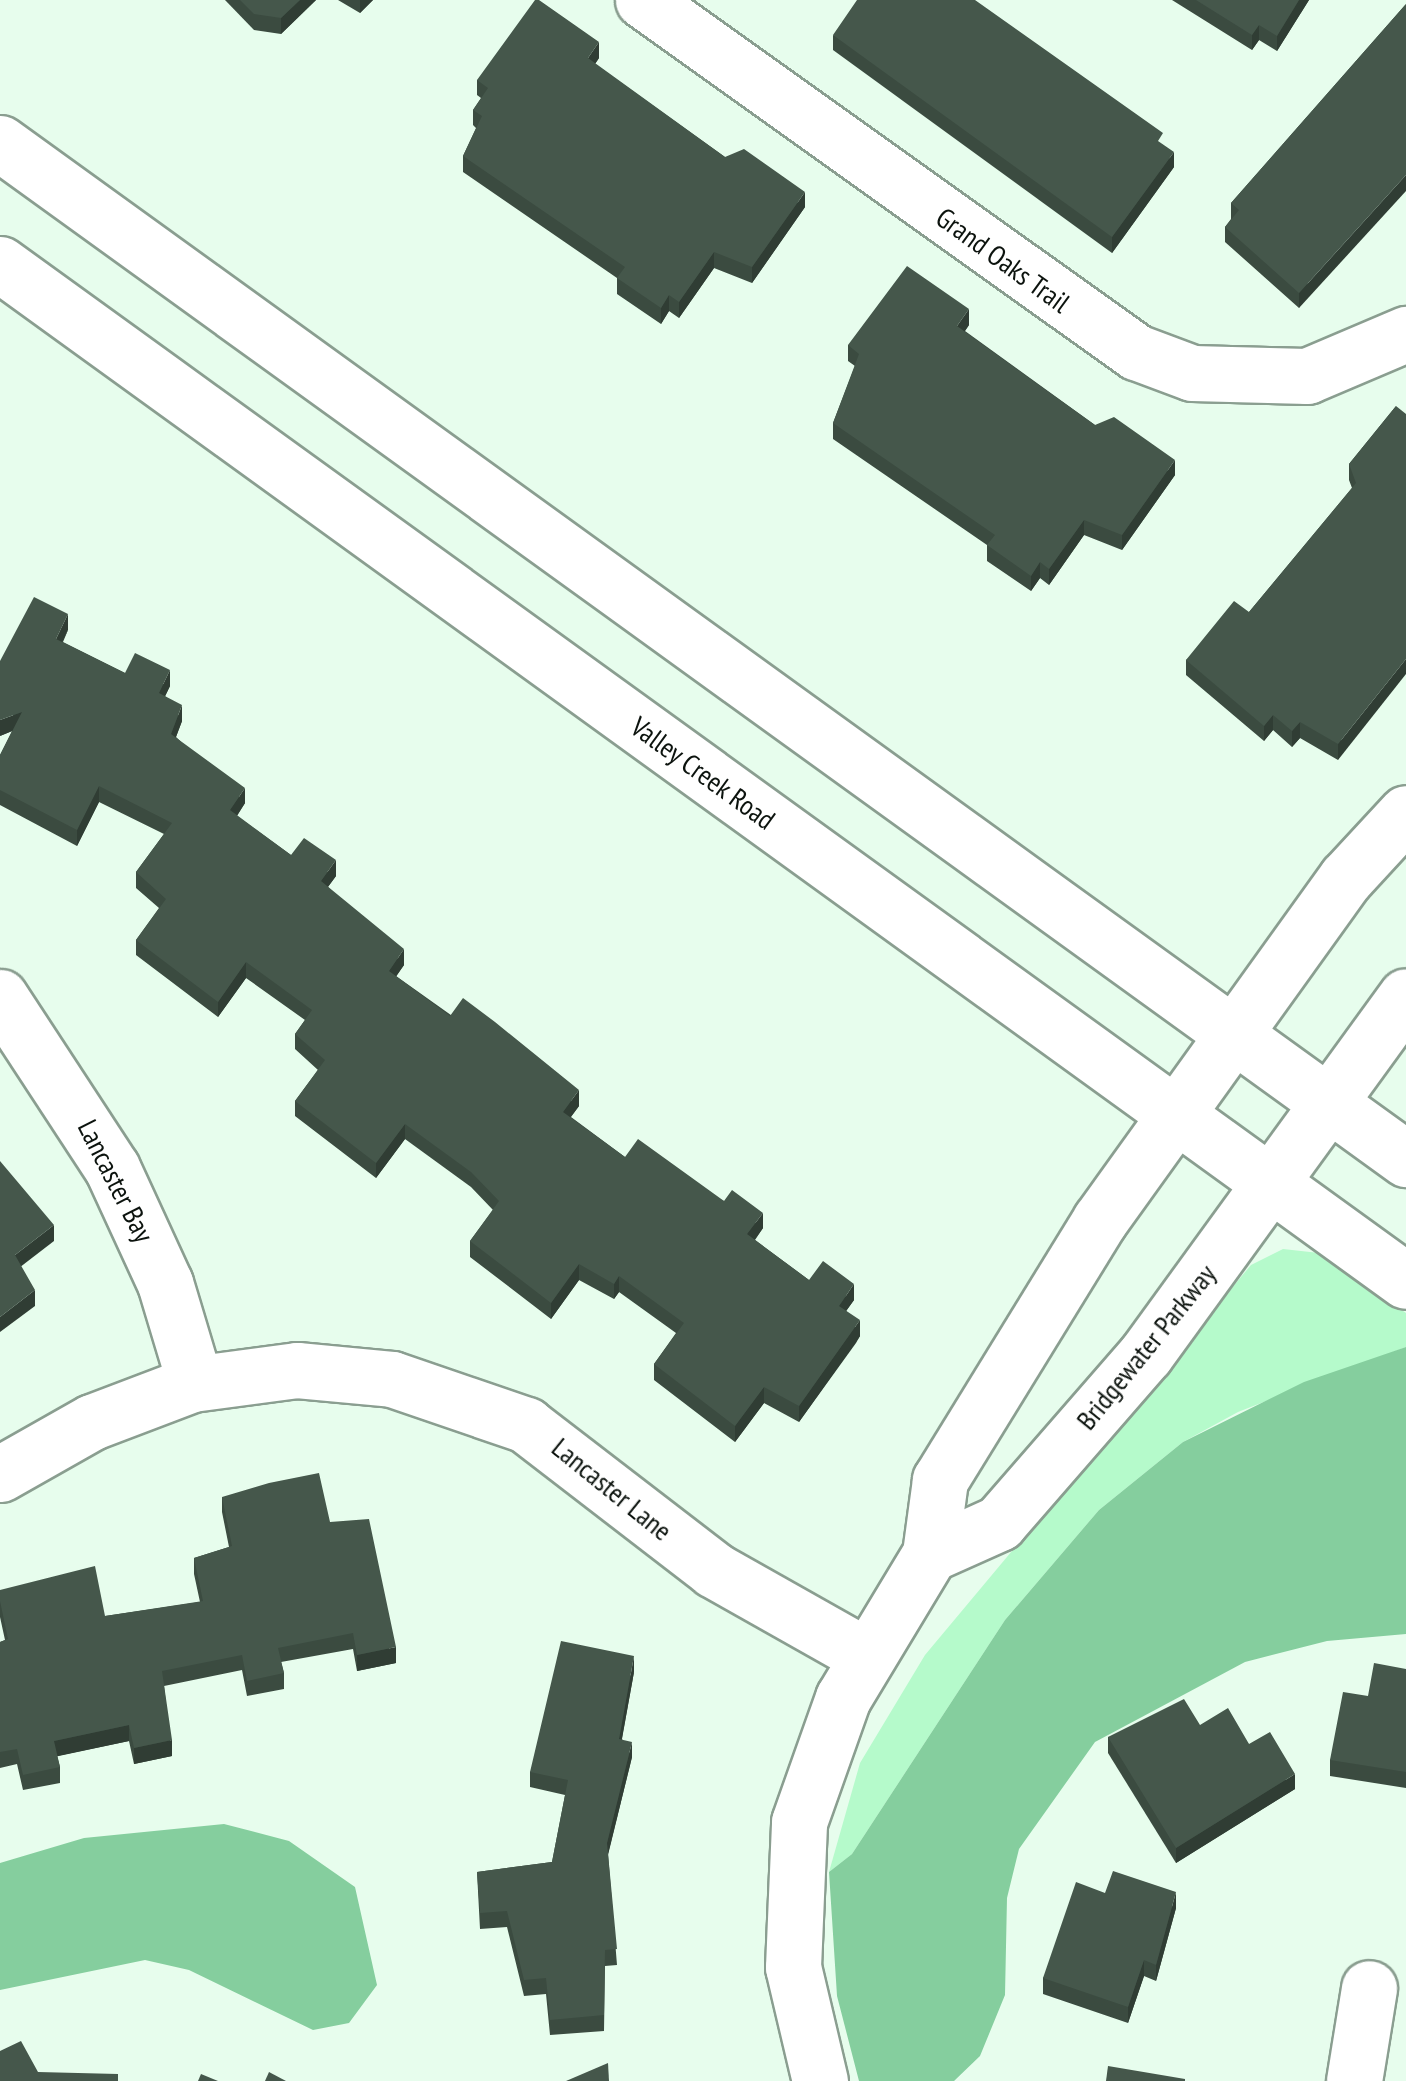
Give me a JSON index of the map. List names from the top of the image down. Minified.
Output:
{"streets":{"street":["Grand Oaks Trail","Valley Creek Road","Lancaster Bay","Bridgewater Parkway","Lancaster Lane"]},"crossings":[["Valley Creek Road","Bridgewater Parkway"],["Lancaster Bay","Lancaster Lane"]]}
